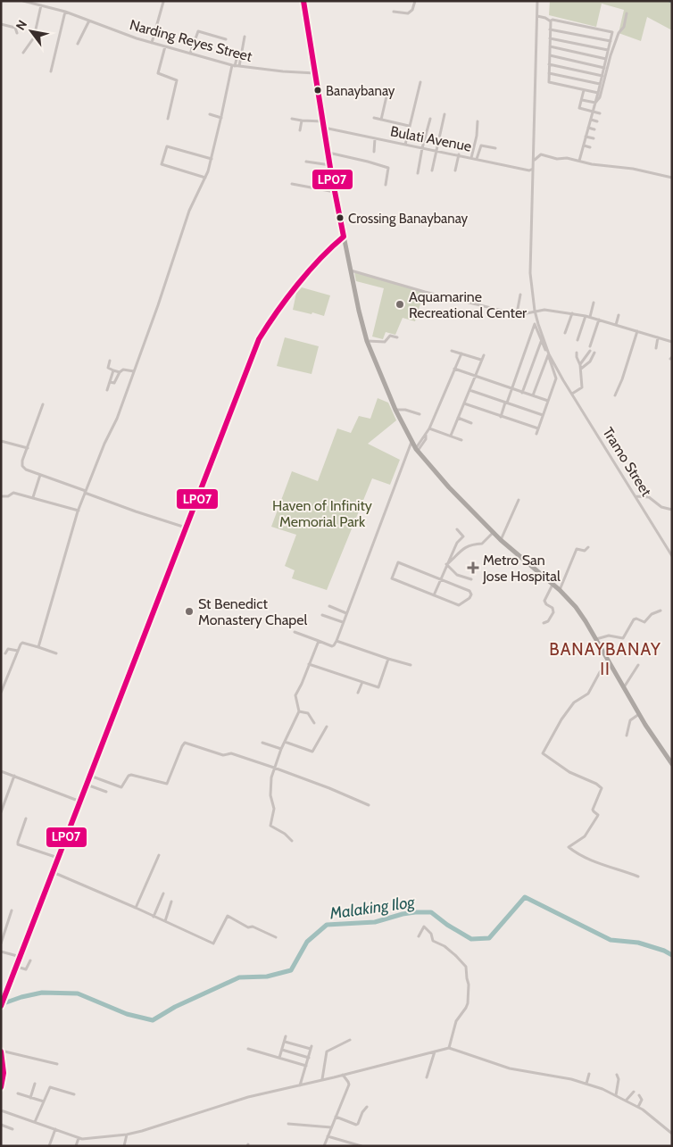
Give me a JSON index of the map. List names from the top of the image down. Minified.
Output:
{"streets":{"street":["Narding Reyes Street","Bulati Avenue","Tramo Street"]},"crossings":[["Bulati Avenue","Tramo Street"]],"districts":["BANAYBANAY II"],"water":["Malaking Ilog"],"parks":["Haven of Infinity Memorial Park"],"places":{"other":["Banaybanay","Crossing Banaybanay","Aquamarine Recreational Center","St Benedict Monastery Chapel"],"health":["Metro San Jose Hospital"]},"lines":["transit line LP07"],"north":"top left"}
